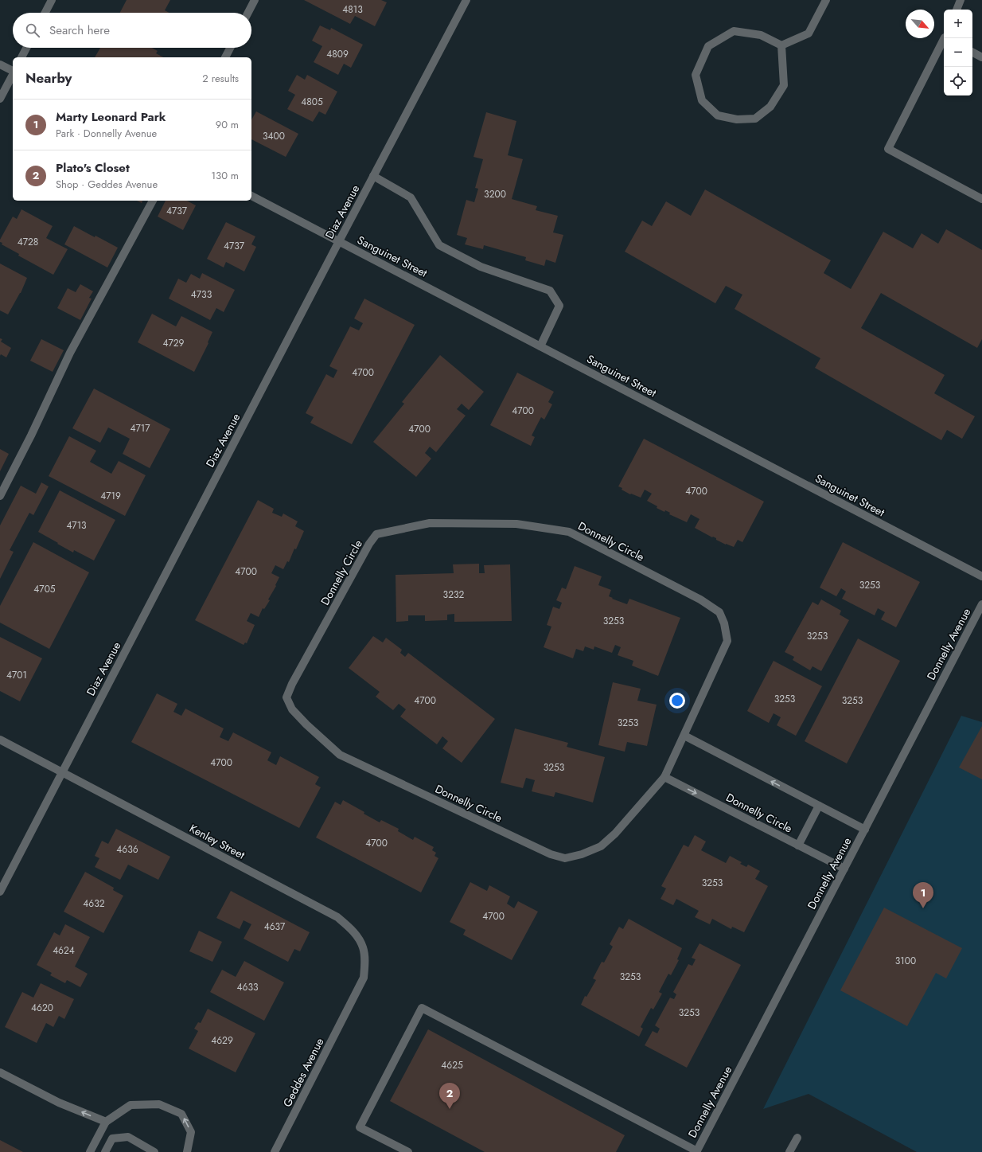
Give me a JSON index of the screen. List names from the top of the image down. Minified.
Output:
{"streets":{"street":["Diaz Avenue","Sanguinet Street","Donnelly Circle","Donnelly Avenue","Kenley Street","Geddes Avenue"]},"crossings":[["Diaz Avenue","Sanguinet Street"],["Diaz Avenue","Kenley Street"],["Donnelly Circle","Donnelly Avenue"],["Kenley Street","Geddes Avenue"]],"house_numbers":["4813","4809","4805","3400","3200","4737","4728","4737","4733","4729","4700","4700","4717","4700","4700","4719","4713","4700","3253","4705","3232","3253","3253","4701","3253","4700","3253","3253","4700","3253","4700","4636","3253","4632","4700","4637","4624","3100","3253","4633","4620","3253","4629","4625"],"north":"bottom right","page":{"map_buttons":["+","−"],"search":"Search here","heading":["Nearby","2 results"],"list":[{"mark":"1","name":"Marty Leonard Park","note":"Park · Donnelly Avenue","value":"90 m"},{"mark":"2","name":"Plato's Closet","note":"Shop · Geddes Avenue","value":"130 m"}],"pins":["1","2"]}}
